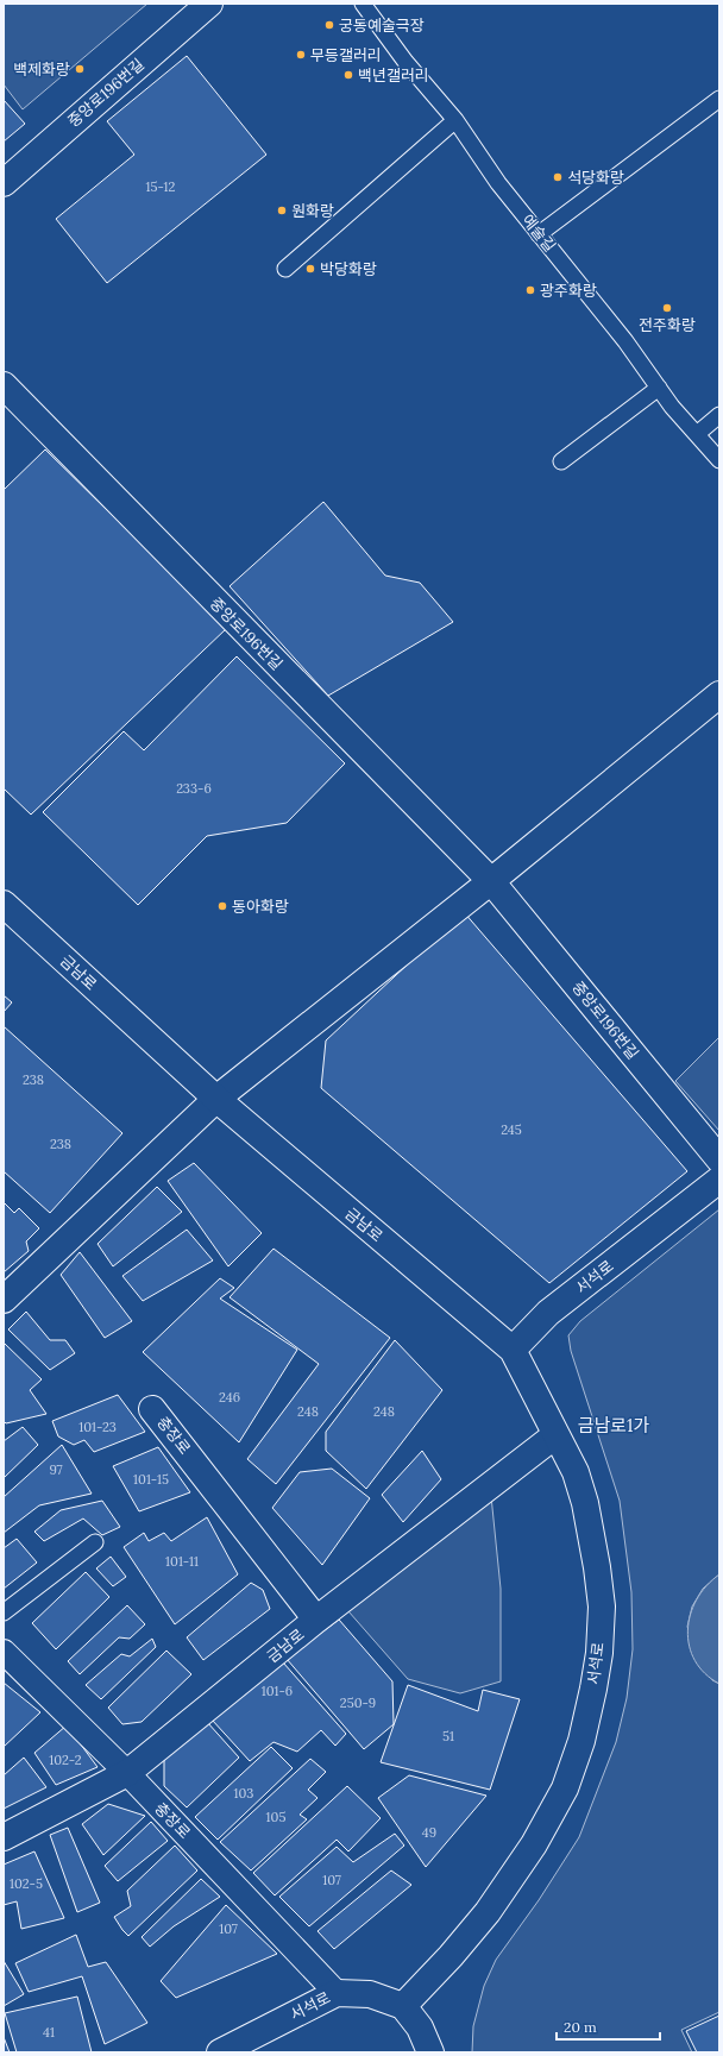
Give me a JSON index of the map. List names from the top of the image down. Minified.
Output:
{"streets":{"street":["중앙로196번길","금남로","서석로","충장로"],"lane":["예술길"]},"crossings":[["금남로","서석로"],["금남로","충장로"],["서석로","충장로"]],"districts":["금남로1가"],"places":["궁동예술극장","무등갤러리","백제화랑","백년갤러리","석당화랑","원화랑","박당화랑","광주화랑","전주화랑","동아화랑"],"house_numbers":["15-12","233-6","238","245","238","246","248","248","101-23","97","101-15","101-11","101-6","250-9","51","102-2","103","105","49","107","102-5","107","41"],"scale_bar":"20 m"}
